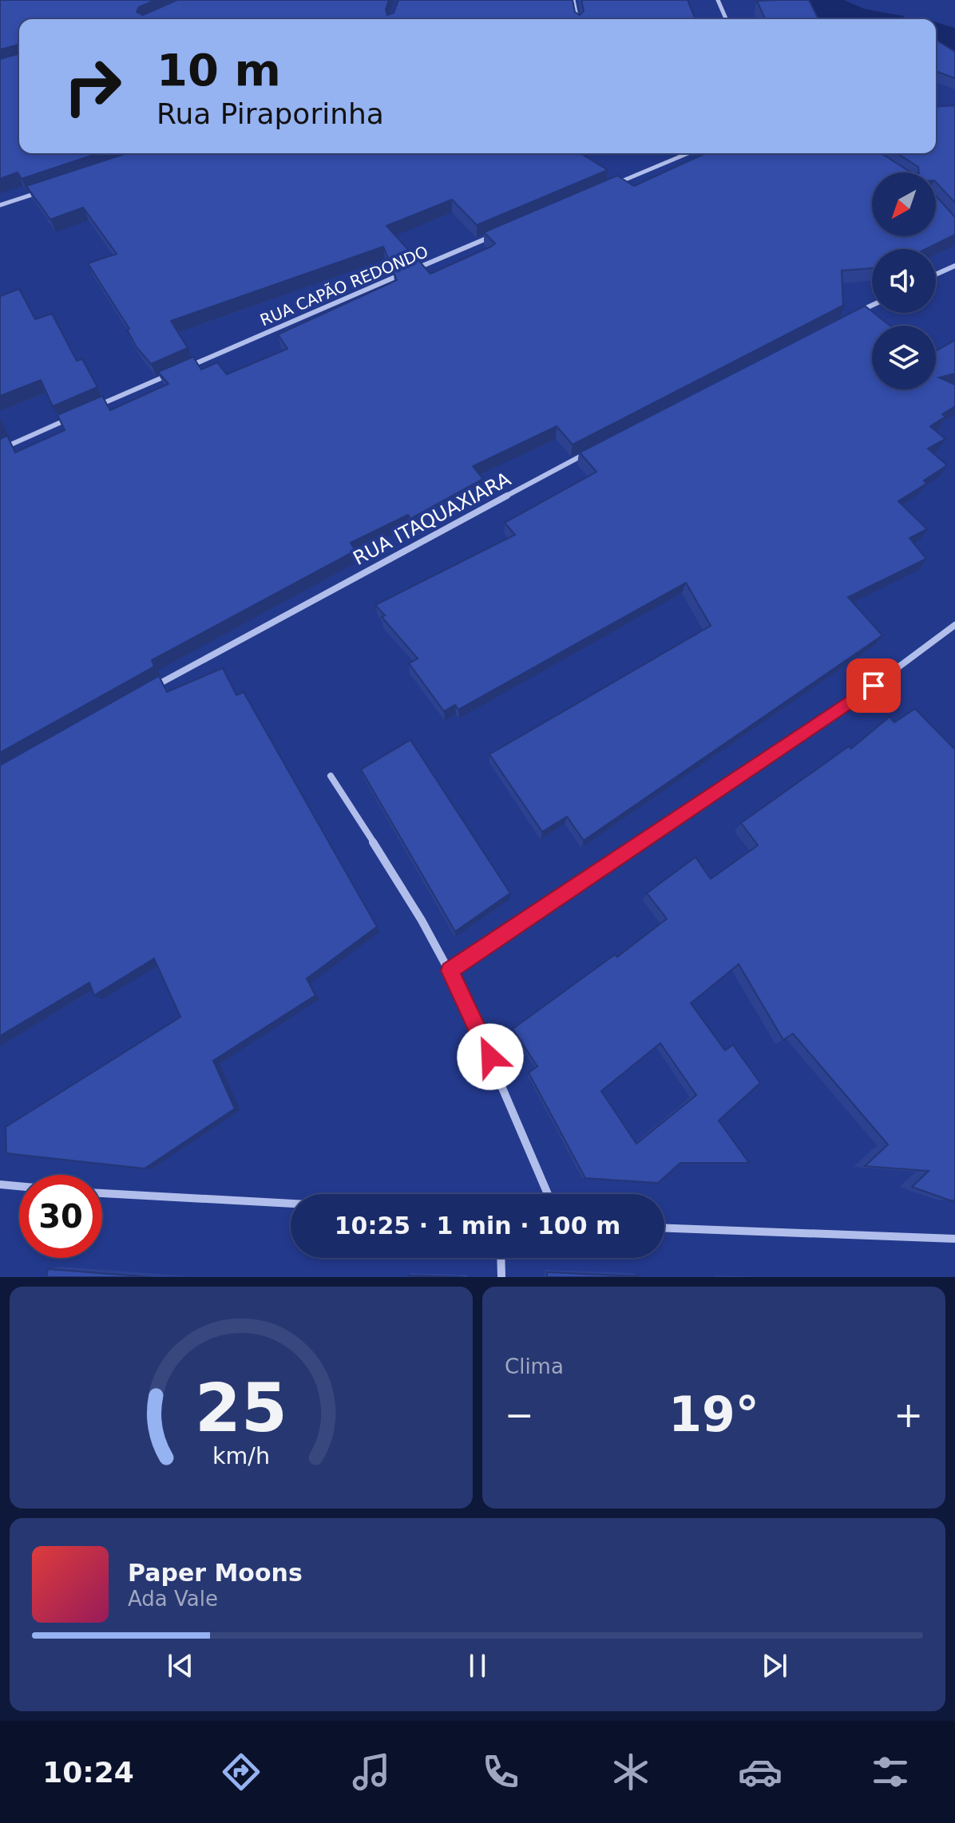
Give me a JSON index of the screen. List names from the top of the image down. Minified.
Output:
{"streets":{"street":["RUA CAPÃO REDONDO","RUA ITAQUAXIARA"]},"north":"bottom left","page":{"turn":["10 m","Rua Piraporinha"],"limit":"30","trip":"10:25 · 1 min · 100 m","tile":"Clima","heat":["−","19°","+"],"song":["Paper Moons","Ada Vale"],"tabs":"10:24","gauge":["25","km/h"]}}
